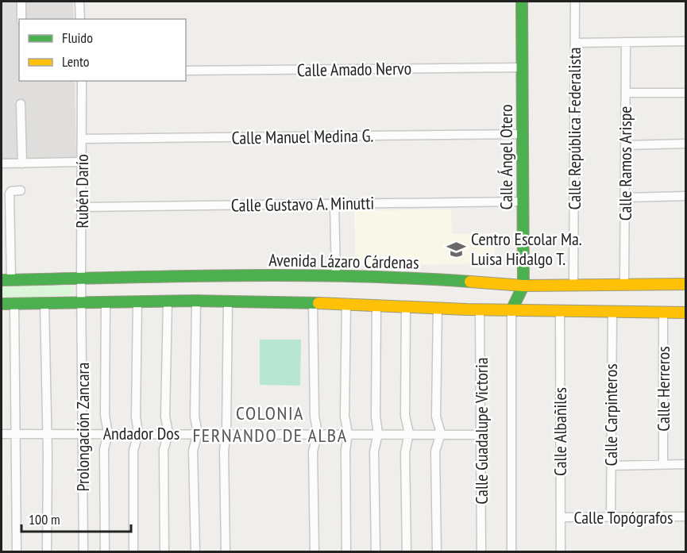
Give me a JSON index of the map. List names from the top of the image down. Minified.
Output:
{"streets":{"street":["Calle Amado Nervo","Calle República Federalista","Calle Manuel Medina G.","Calle Ángel Otero","Calle Ramos Arispe","Rubén Darío","Calle Gustavo A. Minutti","Avenida Lázaro Cárdenas","Calle Herreros","Calle Carpinteros","Prolongación Zancara","Calle Guadalupe Victoria","Calle Albañiles","Andador Dos","Calle Topógrafos"]},"crossings":[["Calle Amado Nervo","Calle Ángel Otero"],["Calle República Federalista","Avenida Lázaro Cárdenas"],["Calle Manuel Medina G.","Calle Ángel Otero"],["Calle Manuel Medina G.","Rubén Darío"],["Calle Ángel Otero","Calle Gustavo A. Minutti"],["Calle Ángel Otero","Avenida Lázaro Cárdenas"],["Calle Ángel Otero","Calle Guadalupe Victoria"],["Calle Ramos Arispe","Avenida Lázaro Cárdenas"],["Rubén Darío","Calle Gustavo A. Minutti"],["Rubén Darío","Avenida Lázaro Cárdenas"],["Rubén Darío","Prolongación Zancara"],["Calle Carpinteros","Calle Topógrafos"],["Prolongación Zancara","Andador Dos"],["Calle Guadalupe Victoria","Andador Dos"],["Calle Albañiles","Calle Topógrafos"]],"districts":["COLONIA FERNANDO DE ALBA"],"places":{"school or university":["Centro Escolar Ma. Luisa Hidalgo T."]},"legend":["Fluido","Lento"],"scale_bar":"100 m"}
